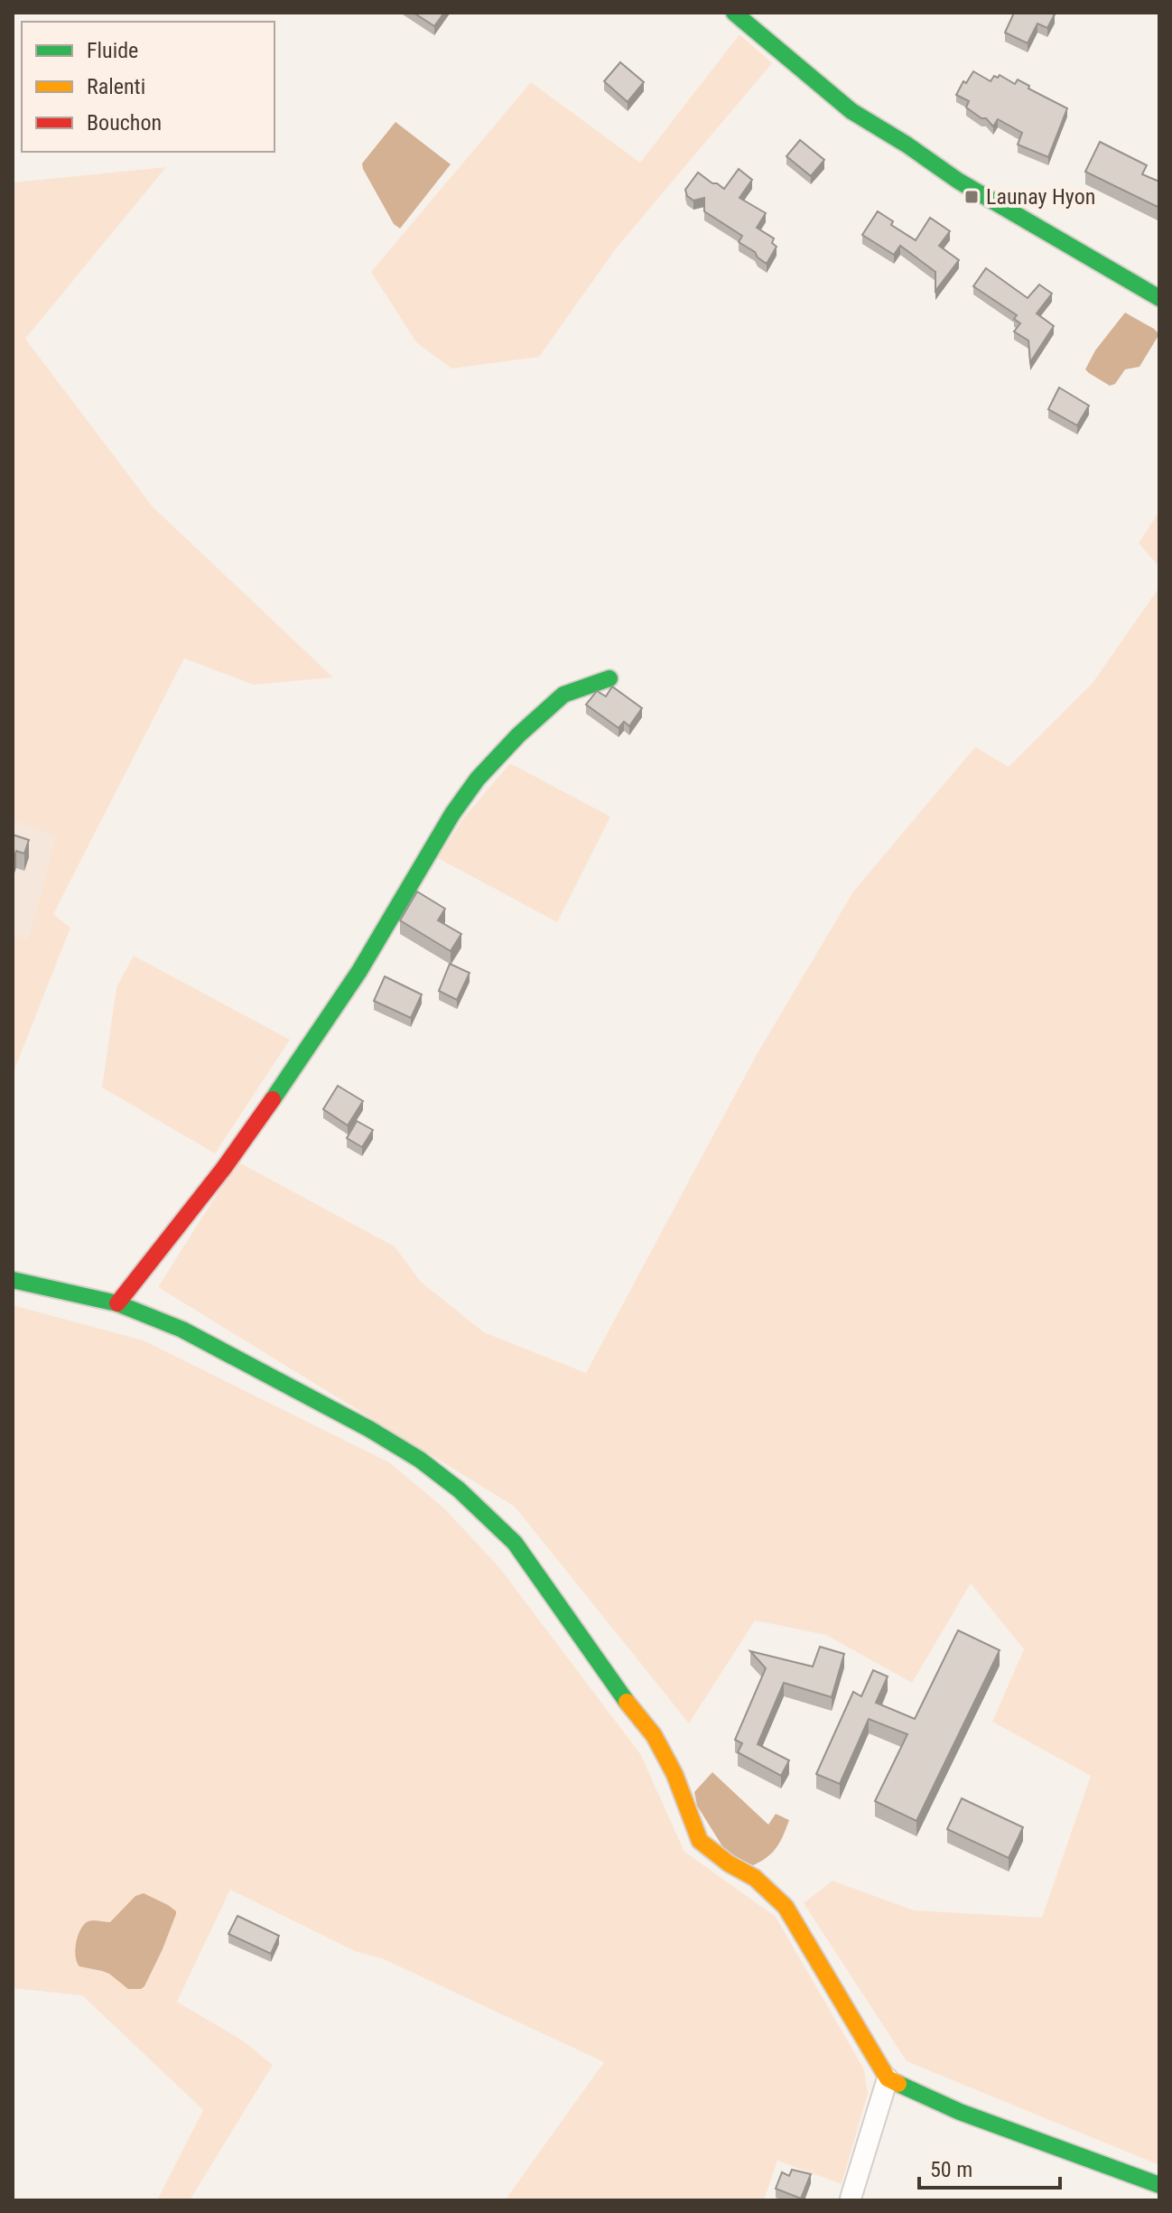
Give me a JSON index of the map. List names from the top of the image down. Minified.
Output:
{"places":{"transit":["Launay Hyon"]},"legend":["Fluide","Ralenti","Bouchon"],"scale_bar":"50 m"}
